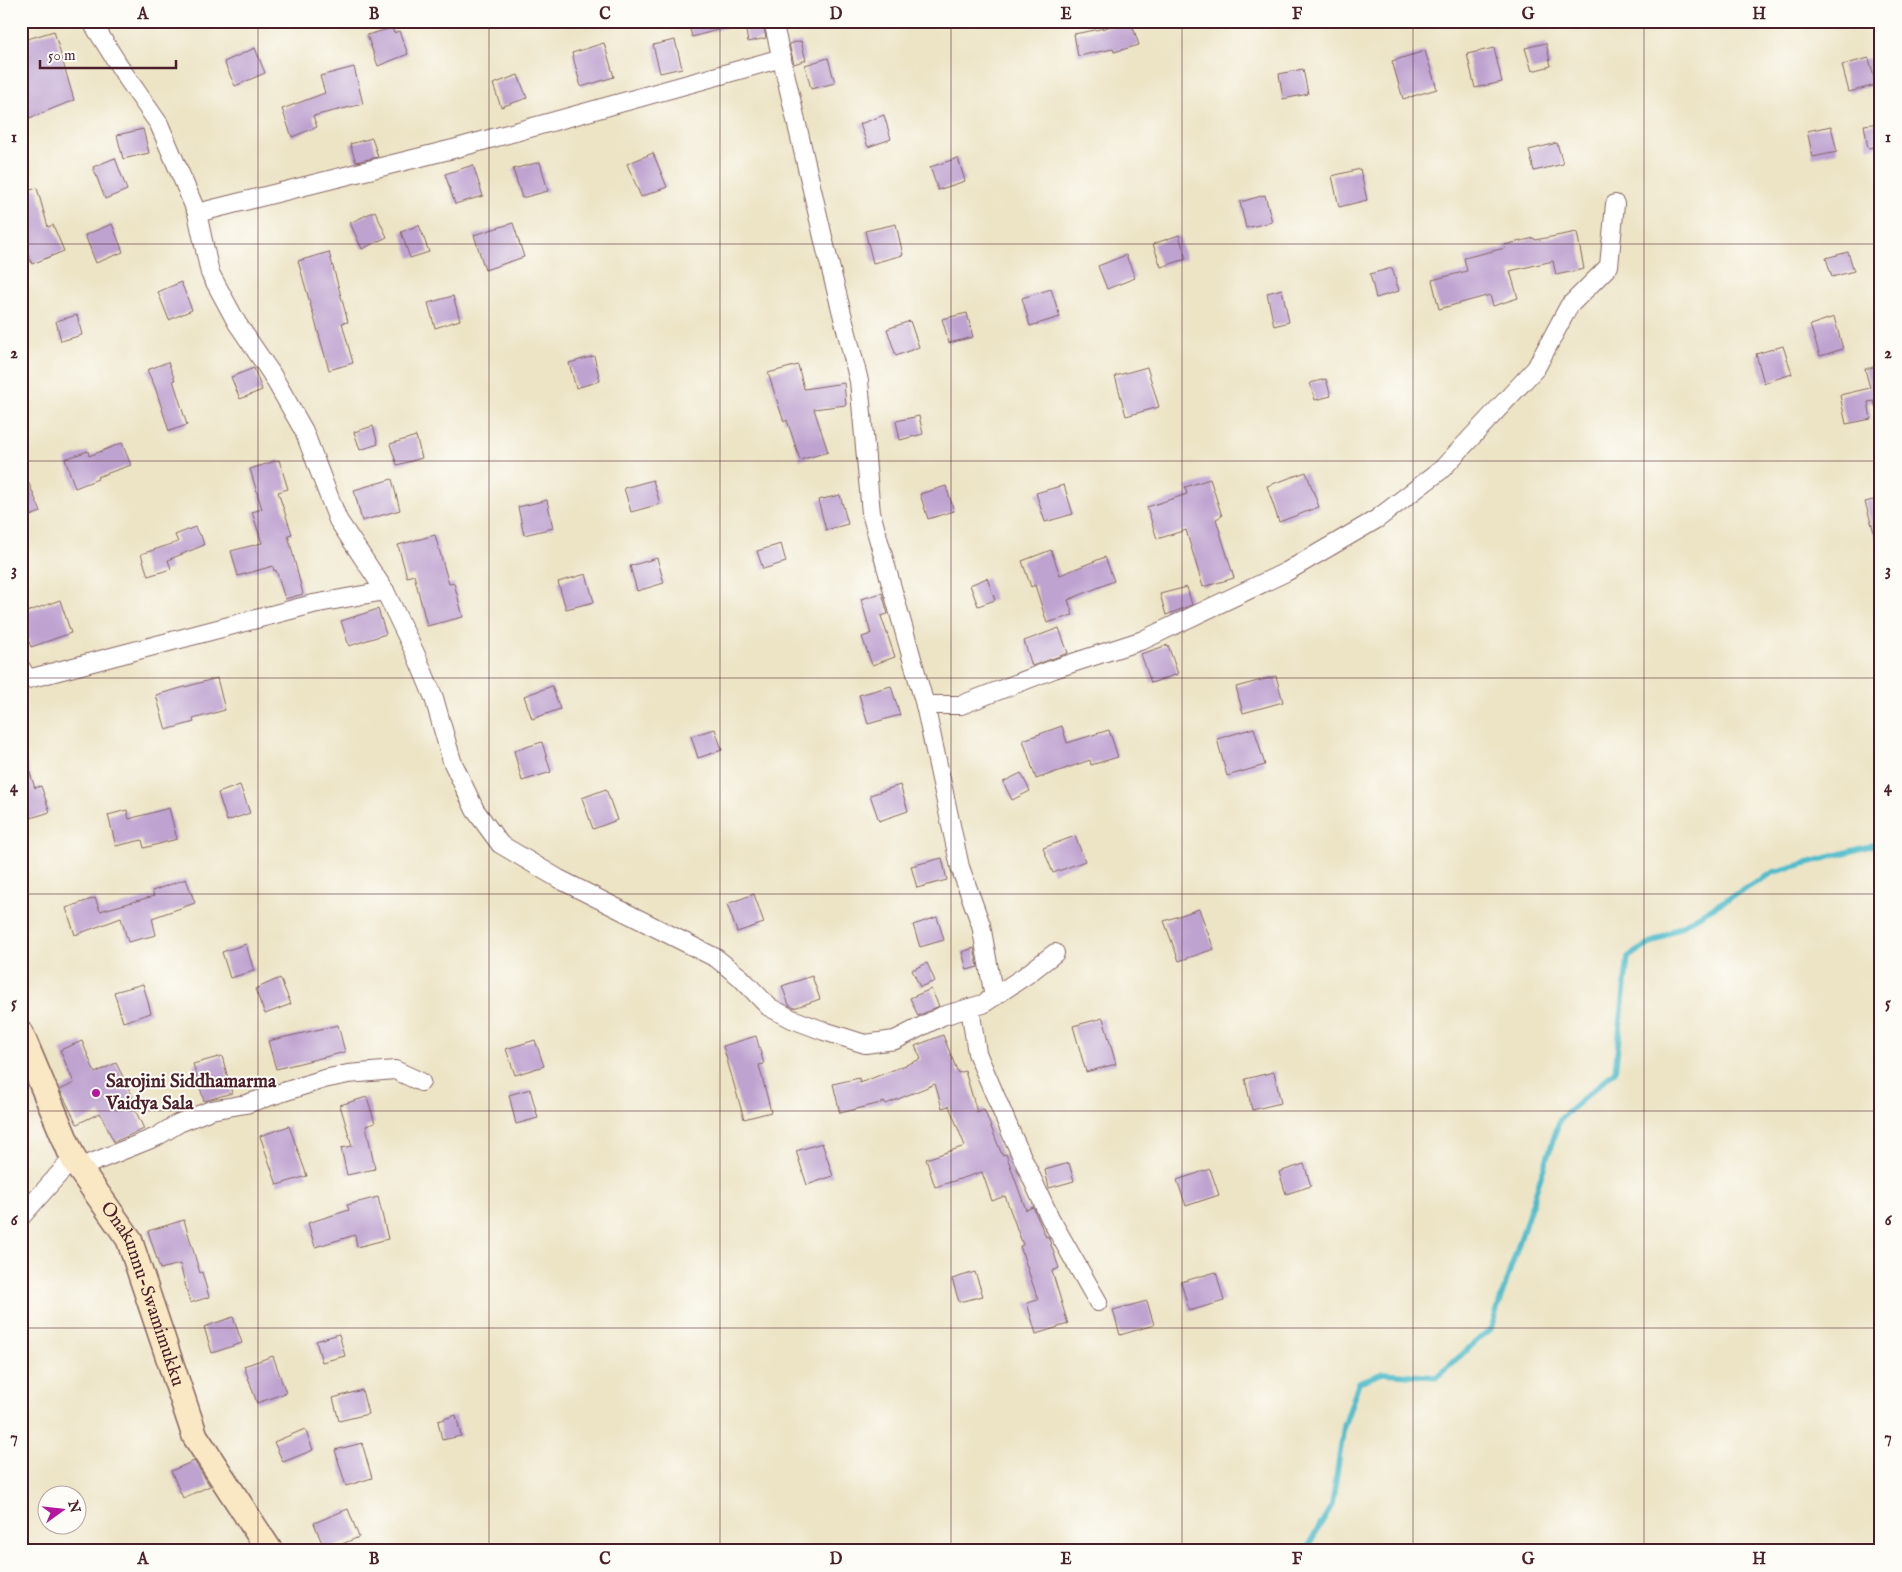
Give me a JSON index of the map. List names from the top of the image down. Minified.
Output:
{"streets":{"street":["Onakunnu-Swamimukku"]},"places":["Sarojini Siddhamarma Vaidya Sala"],"scale_bar":"50 m","north":"right","grid":{"columns":["A","B","C","D","E","F","G","H"],"rows":["1","2","3","4","5","6","7"]}}
